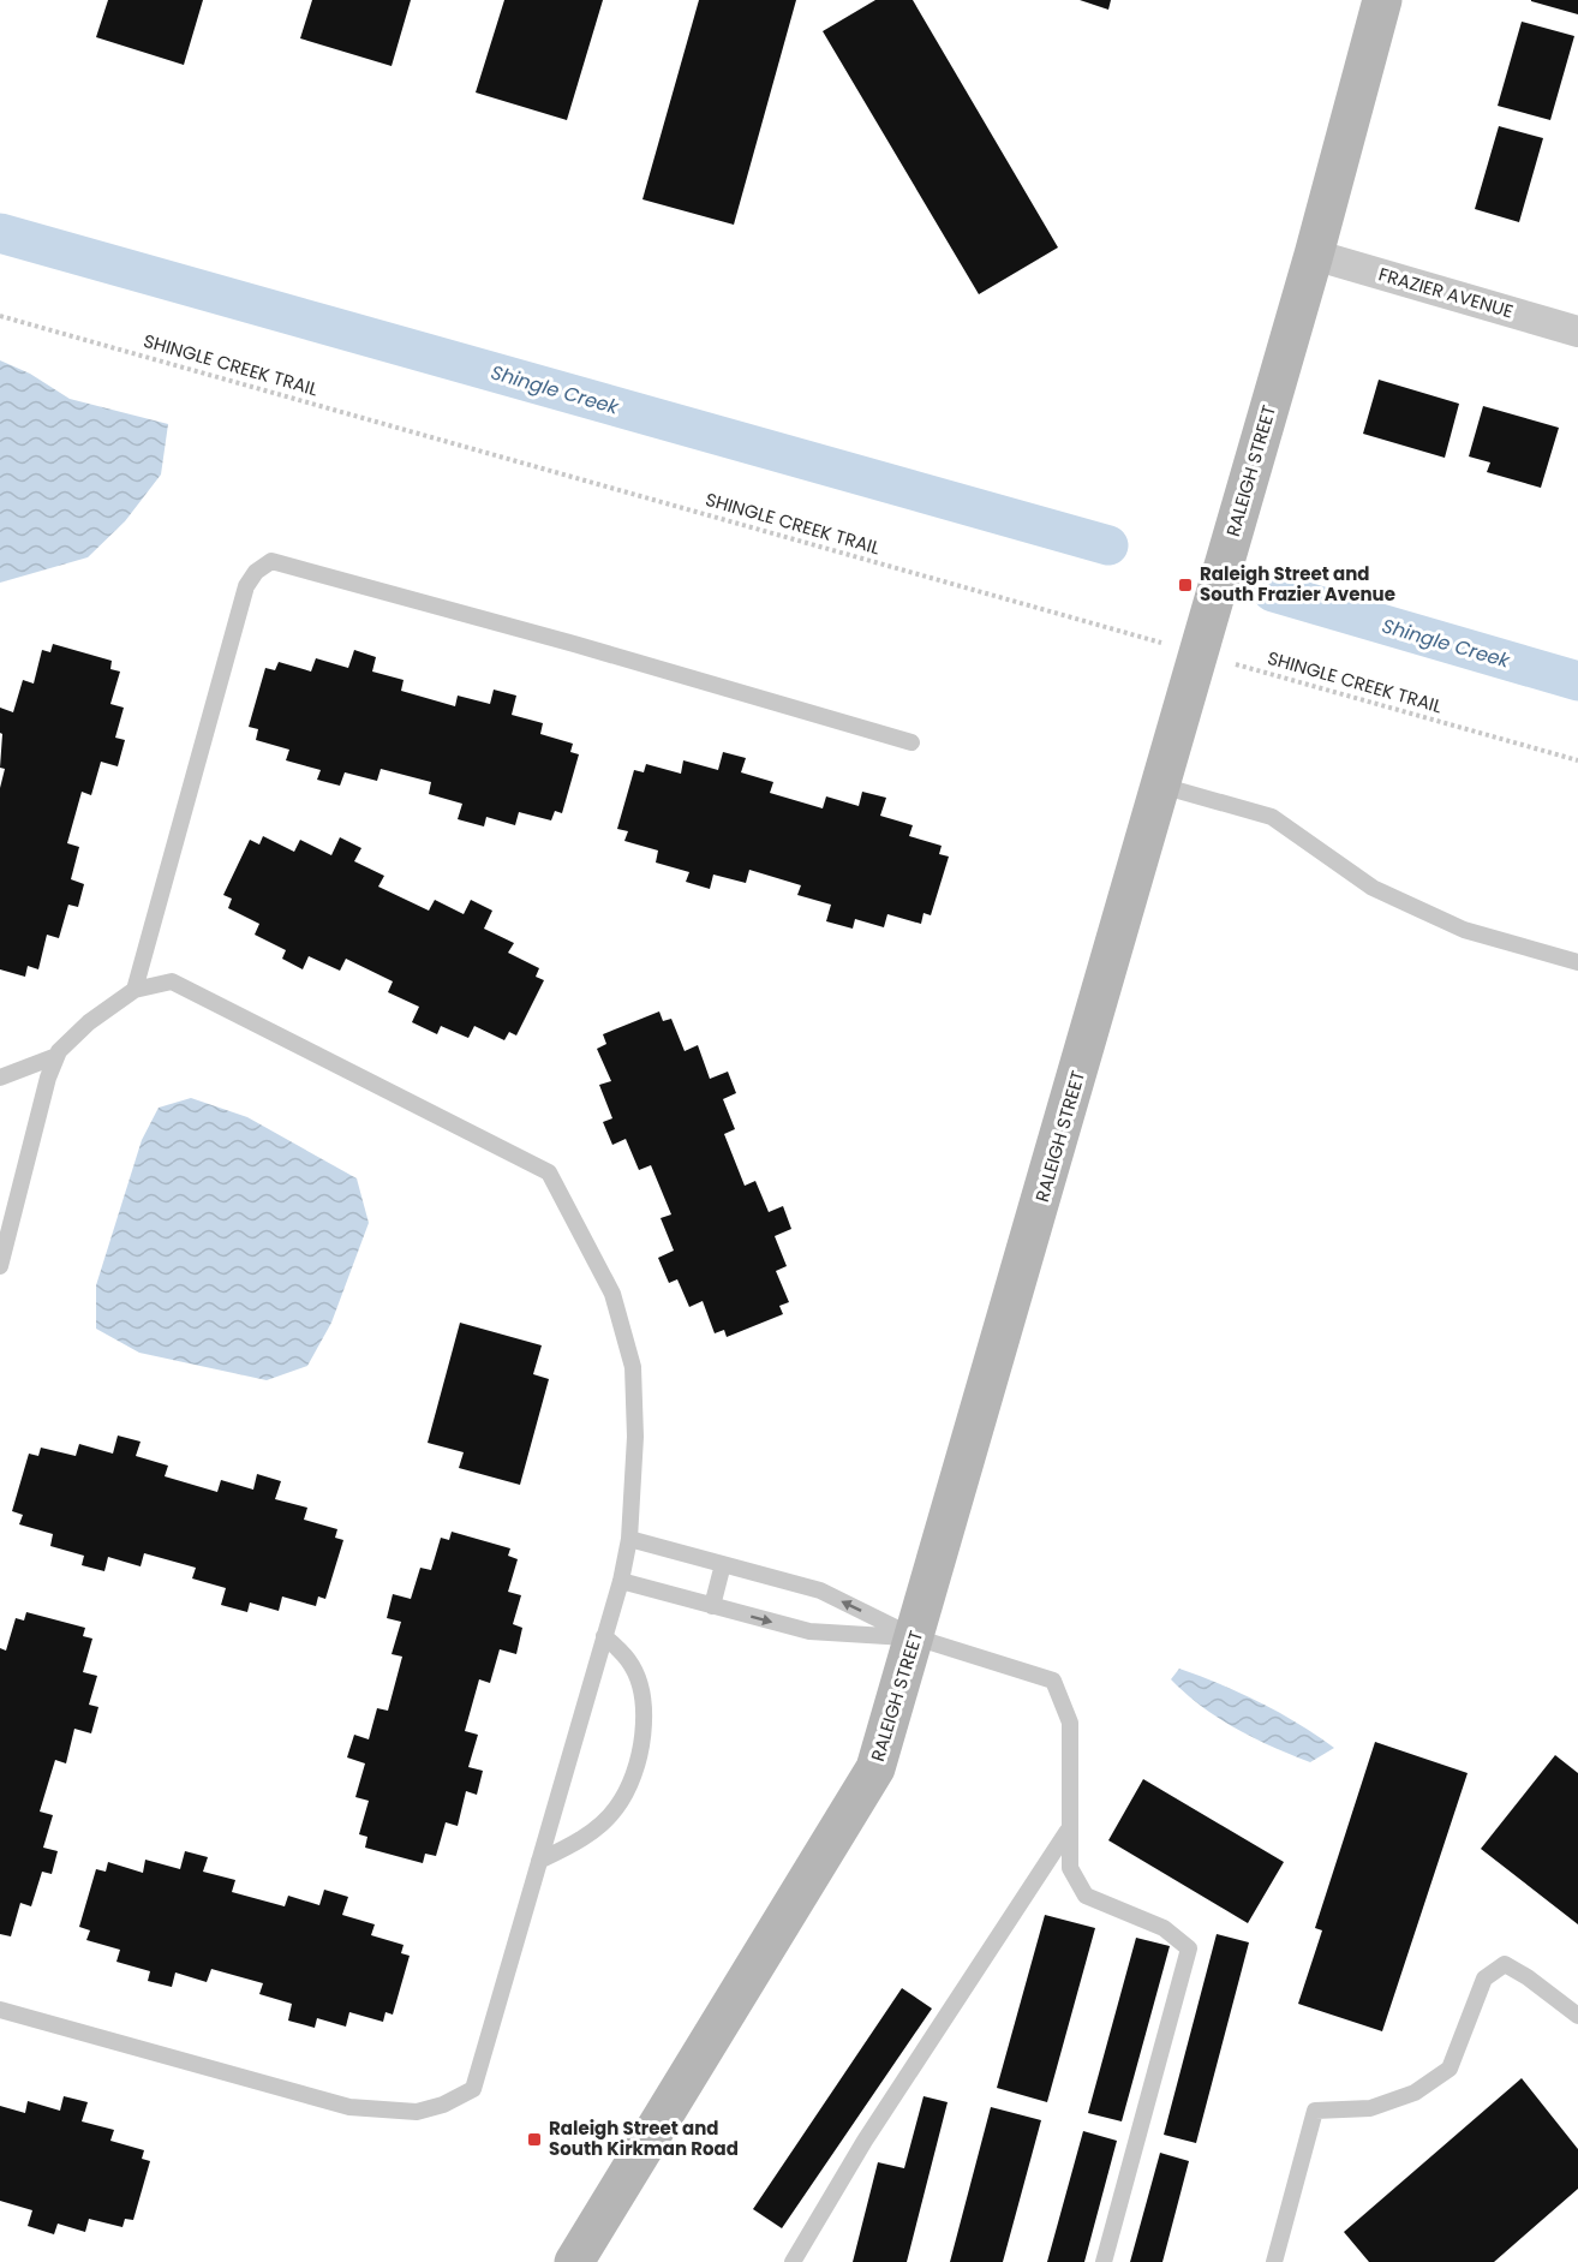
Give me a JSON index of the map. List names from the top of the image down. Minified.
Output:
{"streets":{"street":["FRAZIER AVENUE","RALEIGH STREET"],"path":["SHINGLE CREEK TRAIL"]},"crossings":[["FRAZIER AVENUE","RALEIGH STREET"]],"water":["Shingle Creek"],"places":{"transit":["Raleigh Street and South Frazier Avenue","Raleigh Street and South Kirkman Road"]}}
